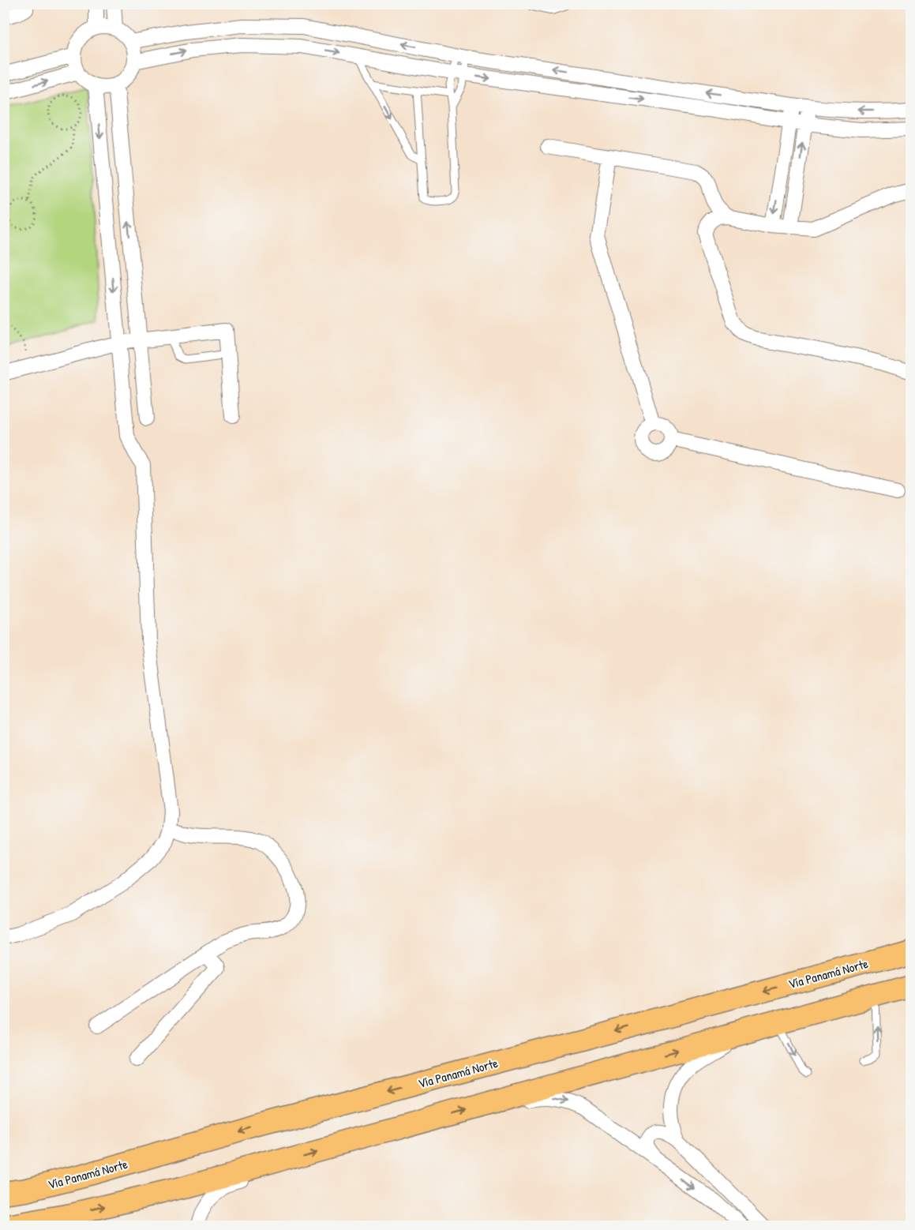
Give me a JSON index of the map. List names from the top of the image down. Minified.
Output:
{"streets":{"main road":["Vía Panamá Norte"]}}
